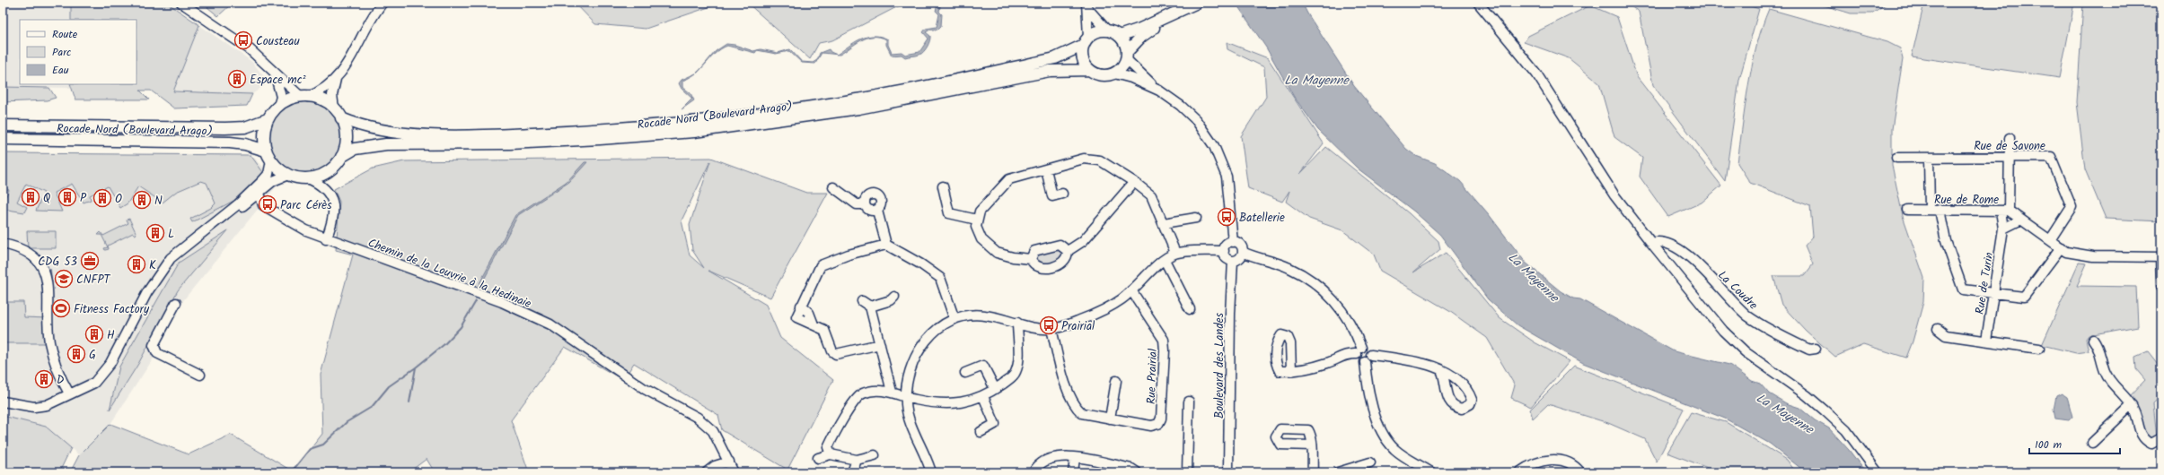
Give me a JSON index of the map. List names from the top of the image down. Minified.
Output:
{"streets":{"main road":["Rocade Nord (Boulevard Arago)"],"street":["Rue de Savone","Rue de Rome","Chemin de la Louvrie à la Hedinaie","Rue de Turin","La Coudre","Boulevard des Landes","Rue Prairial"]},"crossings":[["Rue de Savone","Rue de Rome"],["Rue de Savone","Rue de Turin"],["Rue de Rome","Rue de Turin"]],"water":["La Mayenne"],"places":{"bus stop":["Cousteau","Parc Cérès","Batellerie","Prairial"],"building":["Espace mc²","Q","P","O","N","L","K","H","G","D"],"office":["CDG 53"],"school or university":["CNFPT"],"sports":["Fitness Factory"]},"legend":["Route","Parc","Eau"],"scale_bar":"100 m"}
